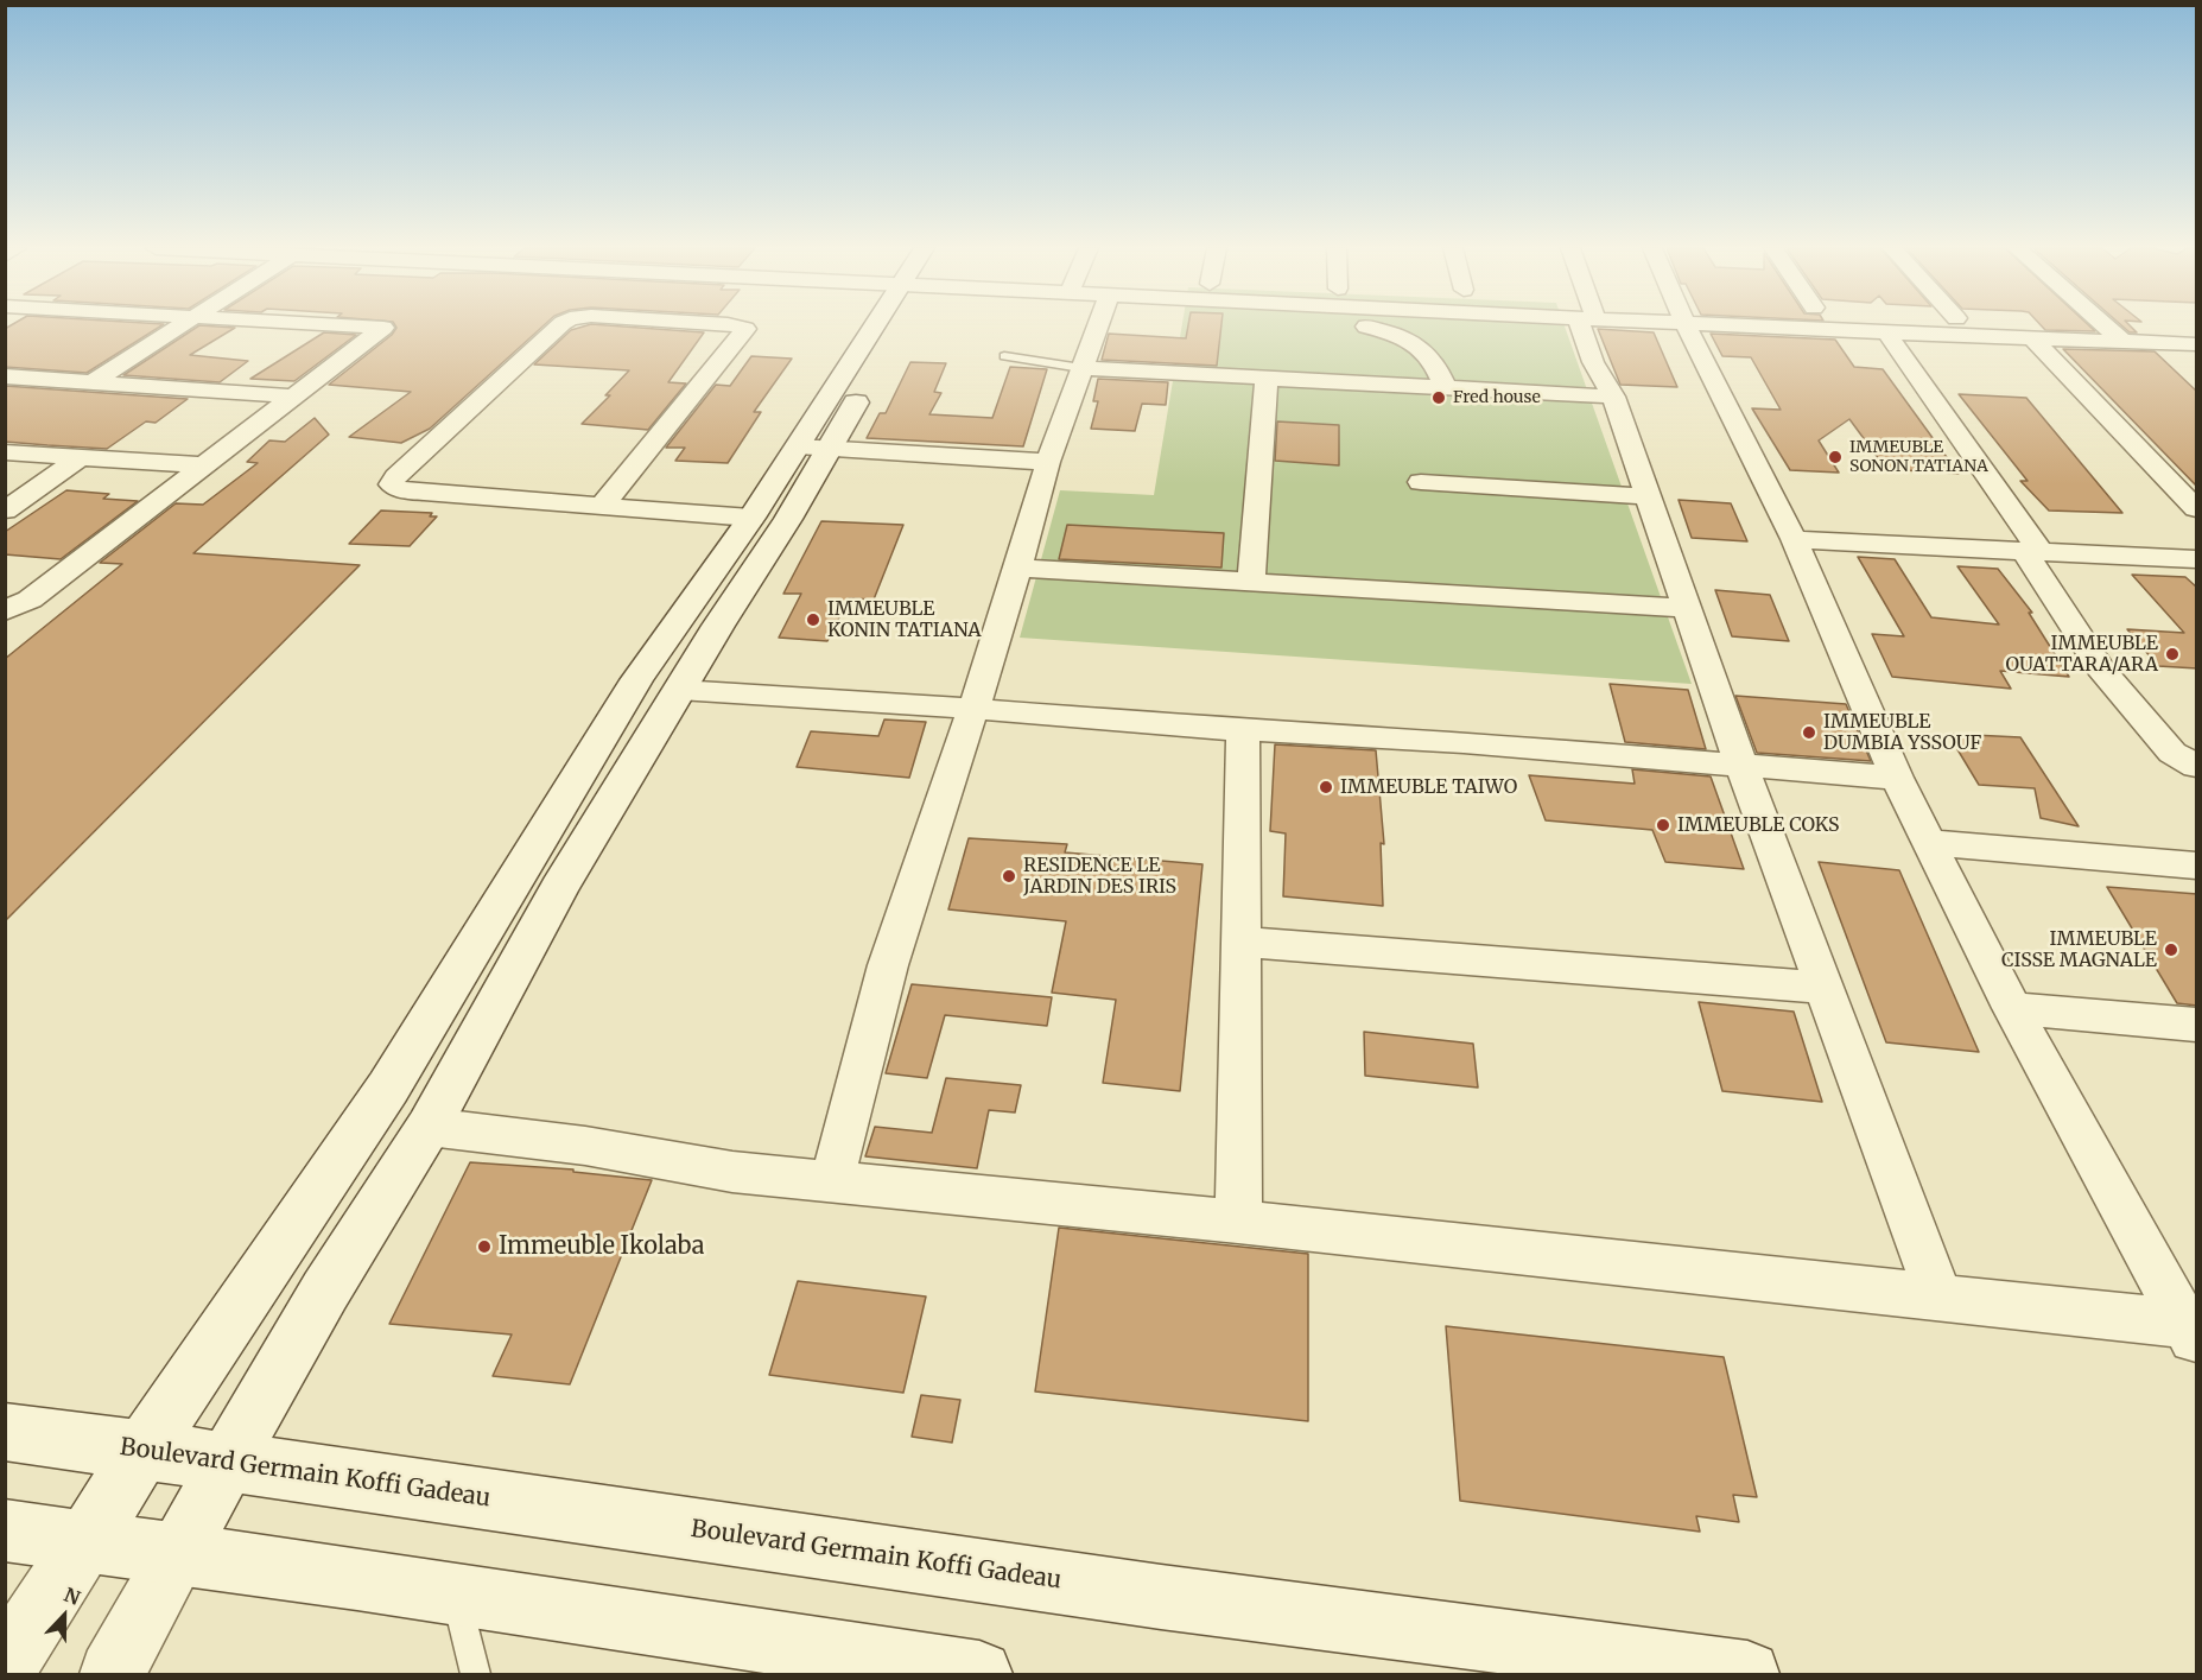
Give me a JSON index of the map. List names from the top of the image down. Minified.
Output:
{"streets":{"main road":["Boulevard Germain Koffi Gadeau"]},"places":["Fred house","IMMEUBLE SONON TATIANA","IMMEUBLE KONIN TATIANA","IMMEUBLE OUATTARA/ARA","IMMEUBLE DUMBIA YSSOUF","IMMEUBLE TAIWO","IMMEUBLE COKS","RESIDENCE LE JARDIN DES IRIS","IMMEUBLE CISSE MAGNALE","Immeuble Ikolaba"],"north":"top"}
